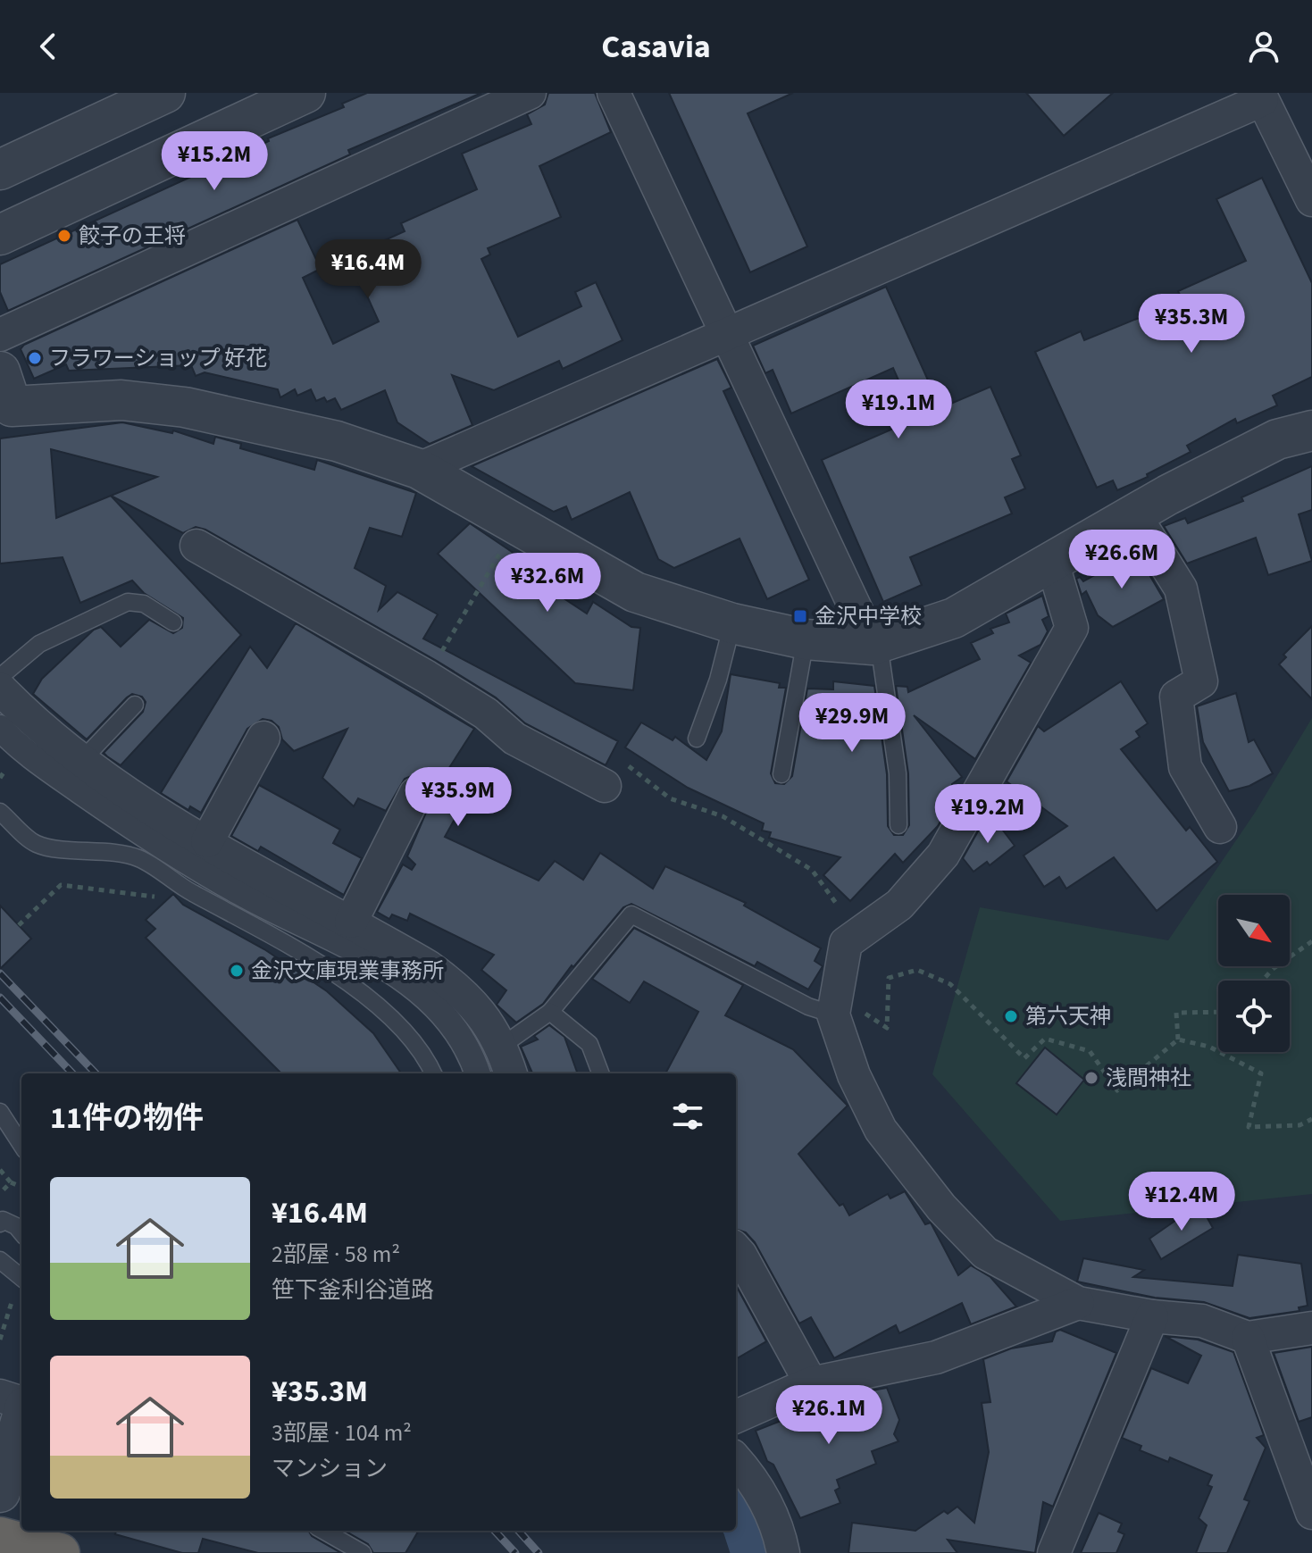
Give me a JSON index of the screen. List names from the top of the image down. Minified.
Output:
{"places":{"other":["餃子の王将","フラワーショップ 好花","金沢文庫現業事務所","第六天神","浅間神社"],"transit":["金沢中学校"]},"north":"bottom right","page":{"header":"Casavia","price":["¥15.2M","¥16.4M","¥35.3M","¥19.1M","¥26.6M","¥32.6M","¥29.9M","¥35.9M","¥19.2M","¥12.4M","¥26.1M"],"heading":"11件の物件","list":[{"name":"¥16.4M","note":"2部屋 · 58 m² · 笹下釜利谷道路"},{"name":"¥35.3M","note":"3部屋 · 104 m² · マンション"}]}}
